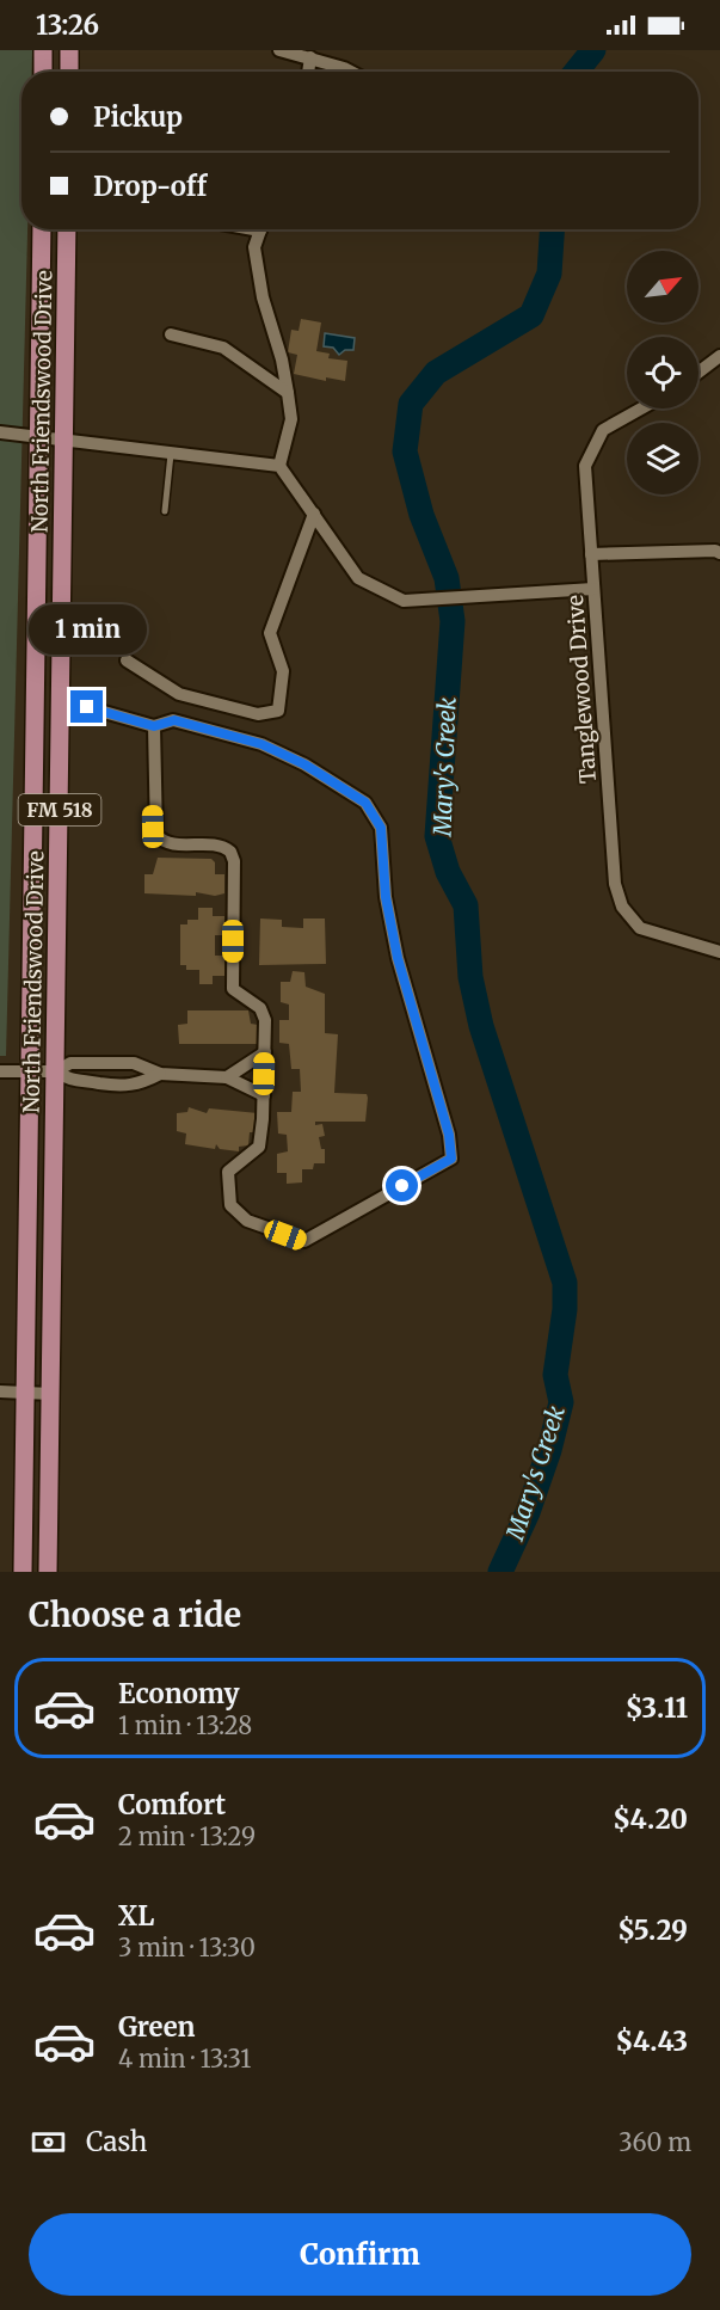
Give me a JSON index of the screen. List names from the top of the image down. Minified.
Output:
{"streets":{"main road":["North Friendswood Drive","FM 518"],"street":["Tanglewood Drive"]},"water":["Mary's Creek"],"north":"top right","page":{"status":"13:26","banner":["Pickup","Drop-off"],"bubble":"1 min","heading":"Choose a ride","list":[{"name":"Economy","note":"1 min · 13:28","value":"$3.11"},{"name":"Comfort","note":"2 min · 13:29","value":"$4.20"},{"name":"XL","note":"3 min · 13:30","value":"$5.29"},{"name":"Green","note":"4 min · 13:31","value":"$4.43"}],"pay":["Cash","360 m"],"buttons":"Confirm"}}
